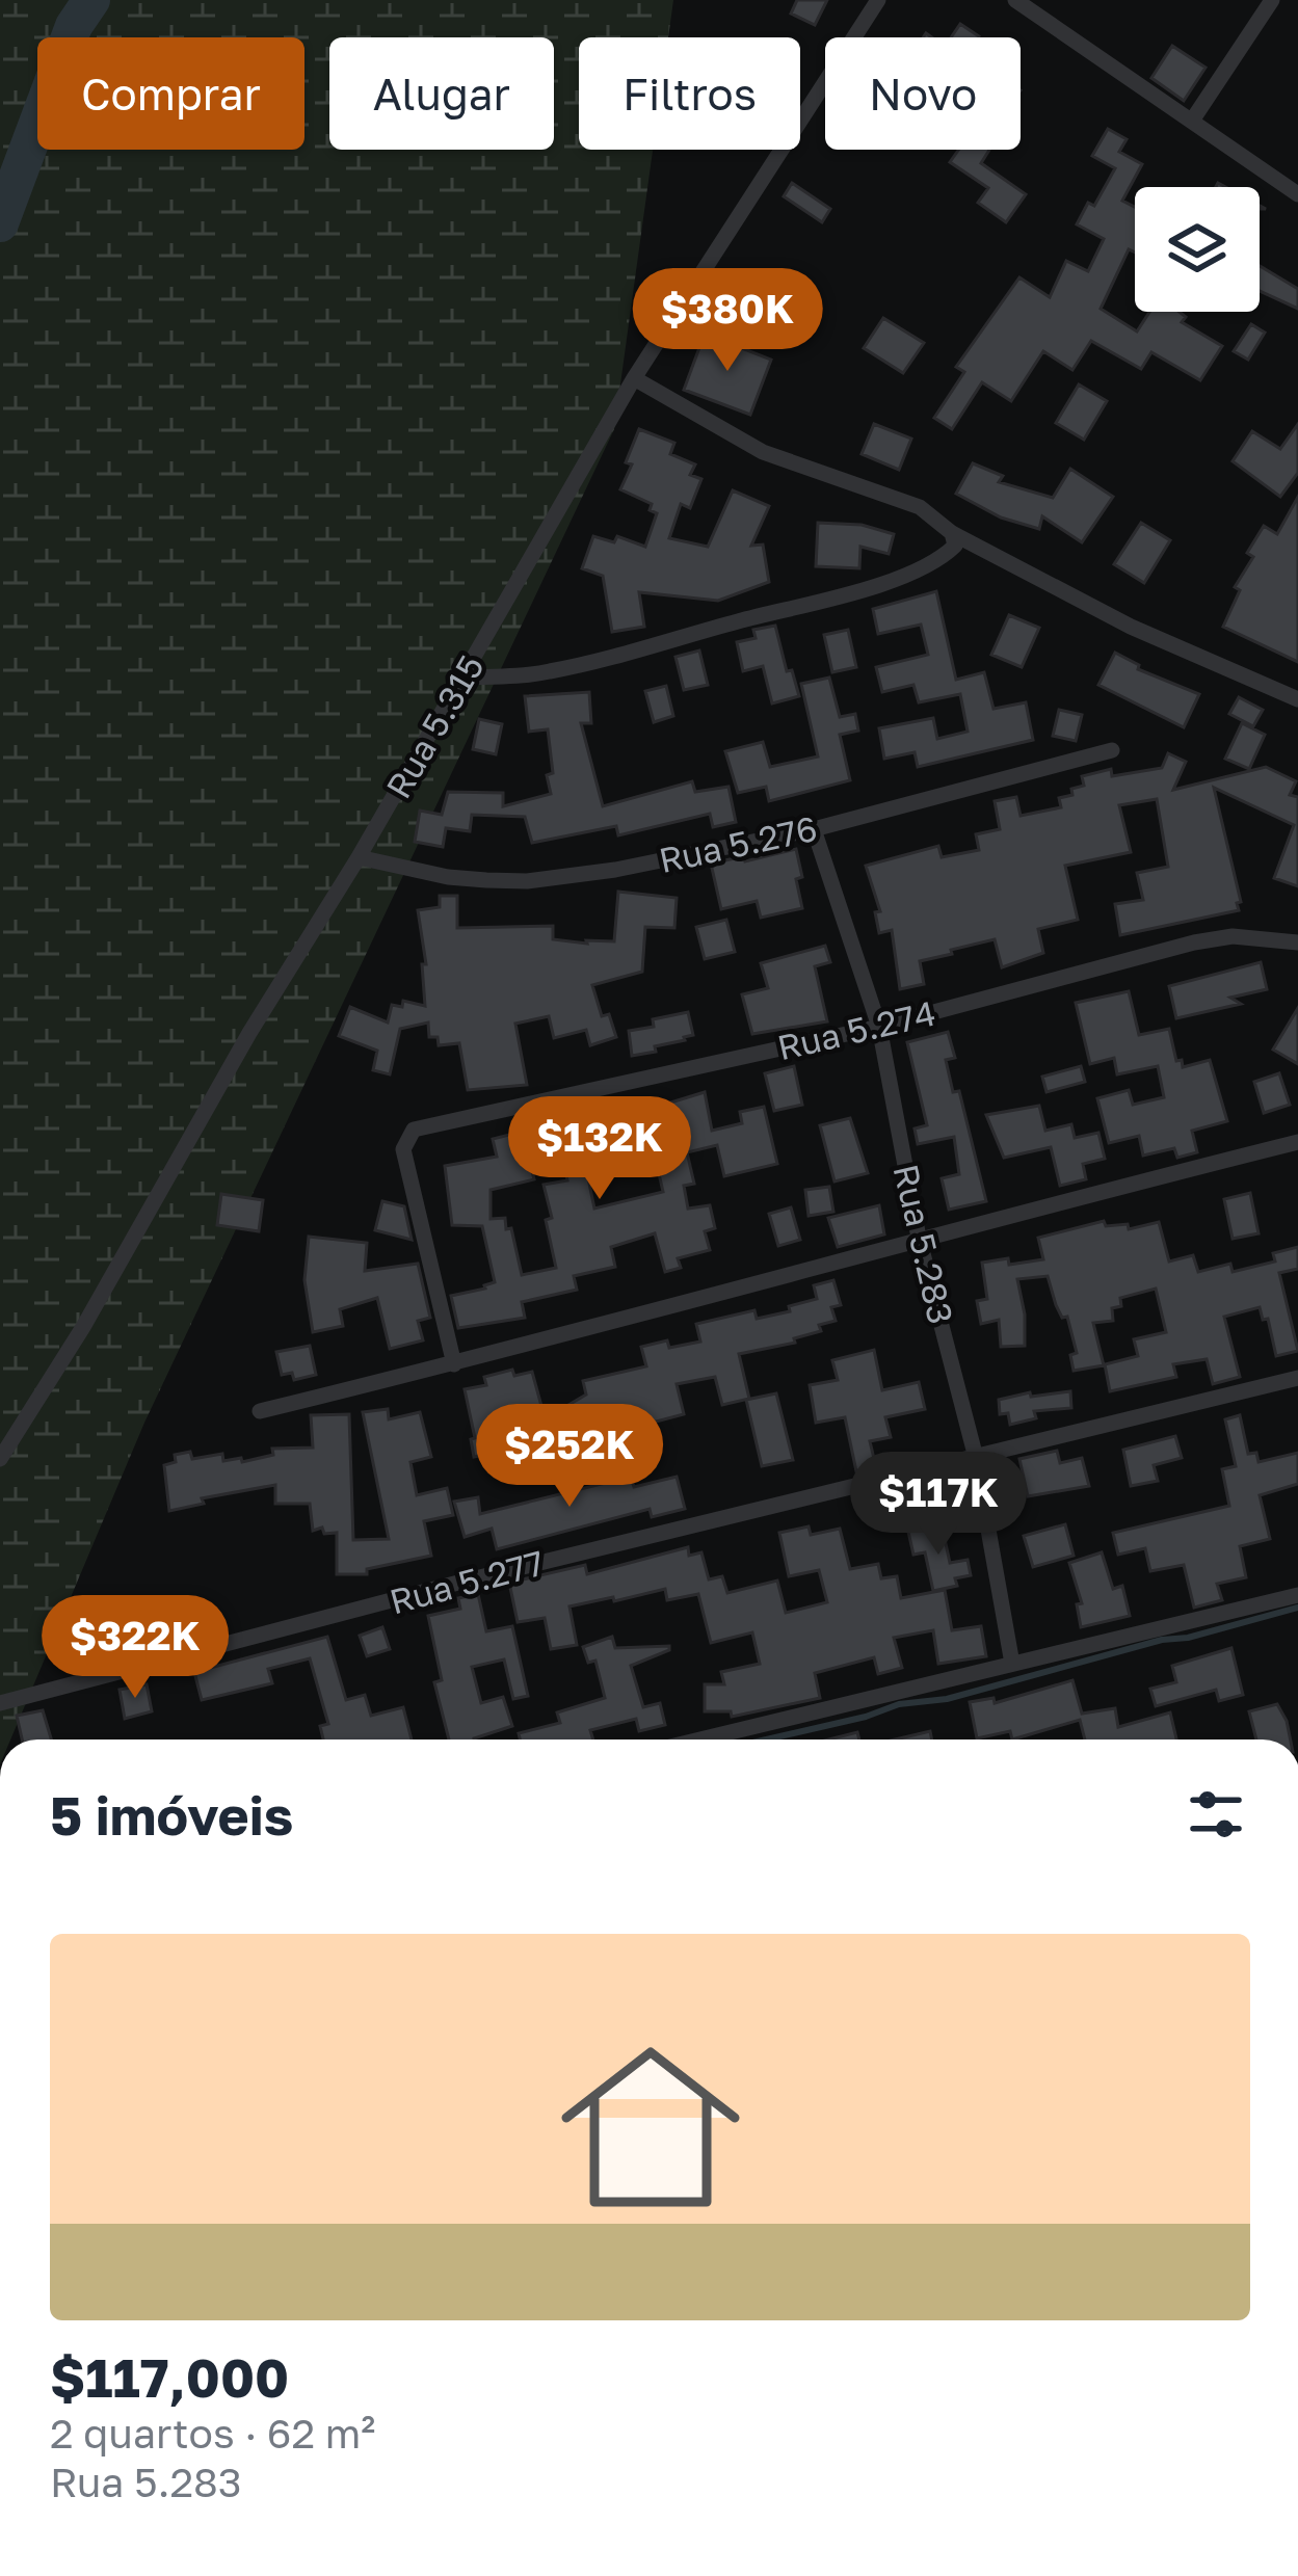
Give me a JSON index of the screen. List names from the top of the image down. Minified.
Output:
{"streets":{"street":["Rua 5.315","Rua 5.276","Rua 5.274","Rua 5.283","Rua 5.277"]},"crossings":[["Rua 5.315","Rua 5.276"],["Rua 5.276","Rua 5.283"],["Rua 5.274","Rua 5.283"],["Rua 5.283","Rua 5.277"]],"page":{"chip":["Comprar","Alugar","Filtros","Novo"],"price":["$380K","$132K","$252K","$117K","$322K"],"heading":"5 imóveis","list":[{"name":"$117,000","note":"2 quartos · 62 m² · Rua 5.283"}]}}
